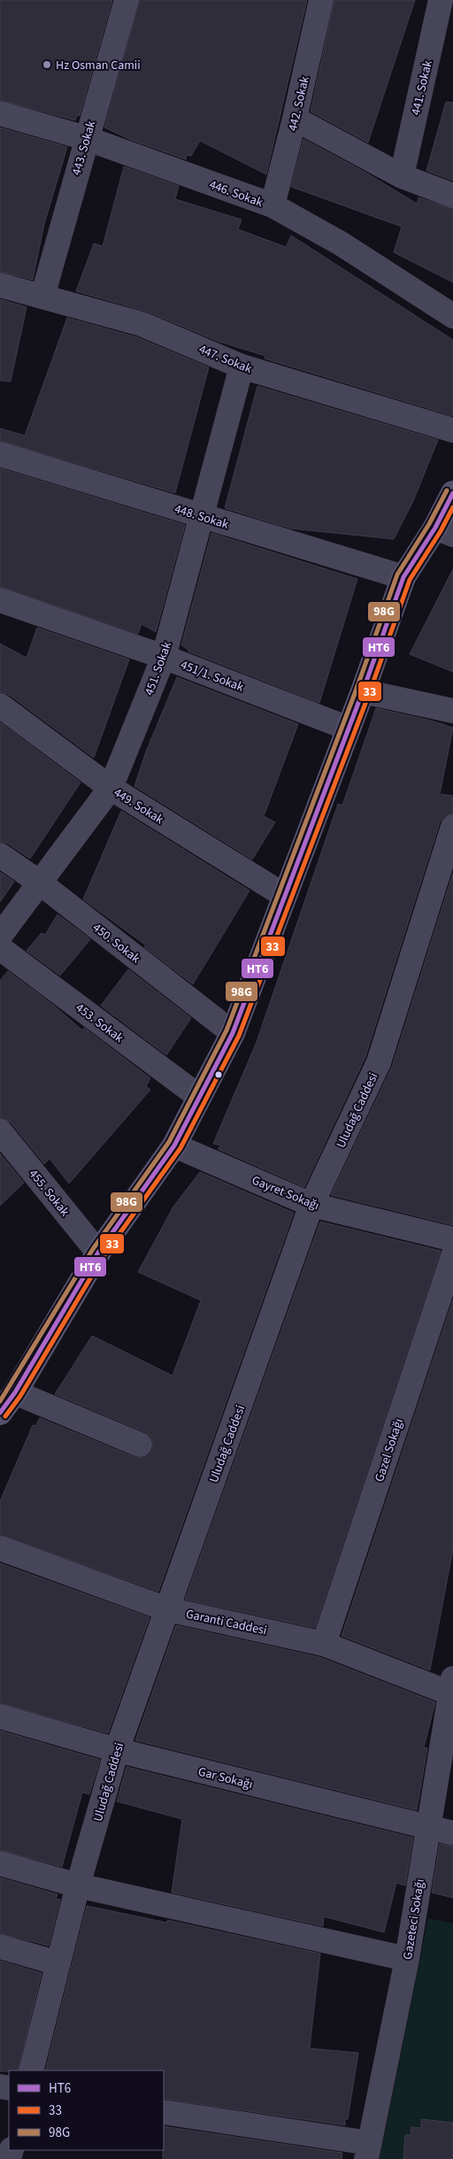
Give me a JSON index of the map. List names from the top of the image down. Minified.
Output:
{"streets":{"street":["441. Sokak","442. Sokak","443. Sokak","446. Sokak","447. Sokak","448. Sokak","451. Sokak","451/1. Sokak","449. Sokak","450. Sokak","453. Sokak","Uludağ Caddesi","455. Sokak","Gayret Sokağı","Gazel Sokağı","Garanti Caddesi","Gar Sokağı","Gazeteci Sokağı"]},"crossings":[["442. Sokak","446. Sokak"],["443. Sokak","446. Sokak"],["443. Sokak","447. Sokak"],["447. Sokak","451. Sokak"],["448. Sokak","451. Sokak"],["451. Sokak","451/1. Sokak"],["451. Sokak","449. Sokak"],["451. Sokak","450. Sokak"],["Uludağ Caddesi","Gayret Sokağı"],["Uludağ Caddesi","Garanti Caddesi"],["Uludağ Caddesi","Gar Sokağı"],["Gazel Sokağı","Garanti Caddesi"],["Garanti Caddesi","Gazeteci Sokağı"],["Gar Sokağı","Gazeteci Sokağı"]],"places":["Hz Osman Camii"],"lines":["transit line 98G","transit line HT6","transit line 33"],"legend":["HT6","33","98G"]}
